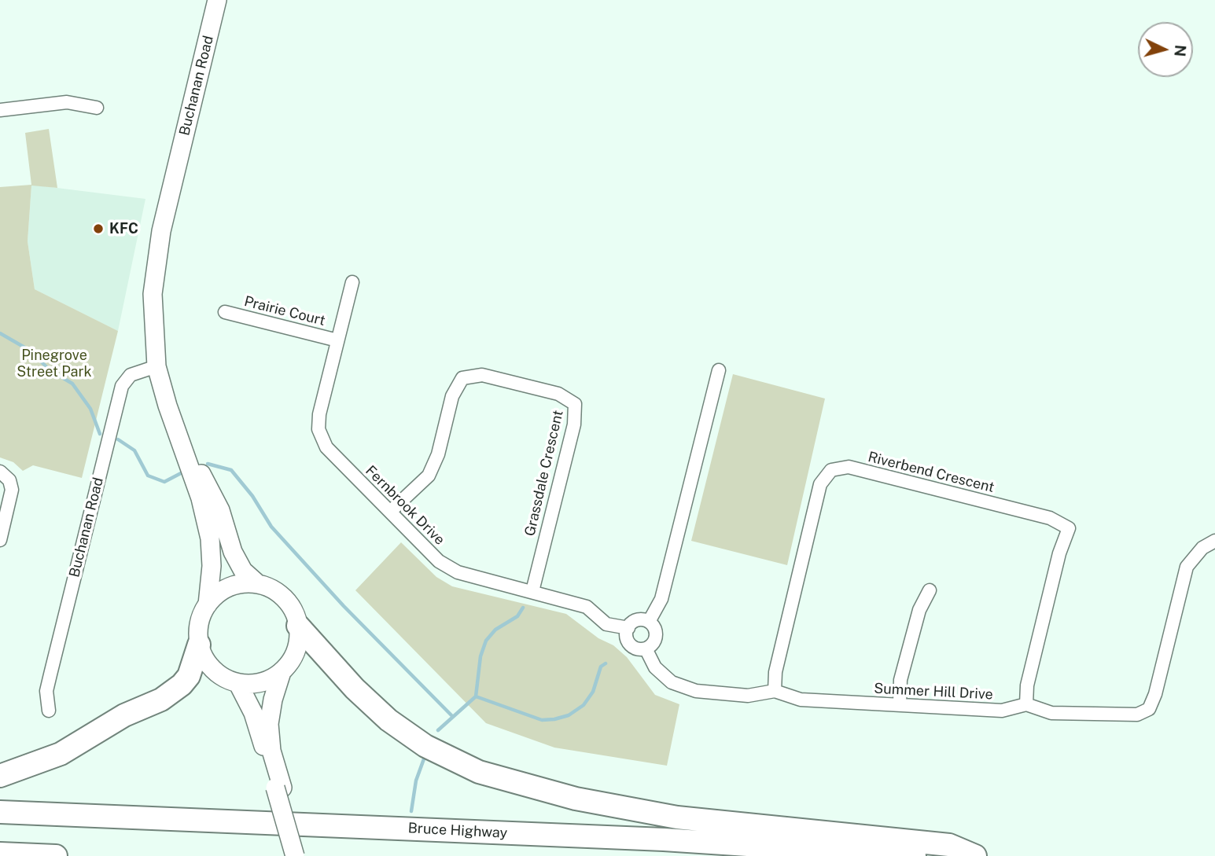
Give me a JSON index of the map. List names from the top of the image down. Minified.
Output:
{"streets":{"highway":["Bruce Highway"],"main road":["Buchanan Road"],"street":["Prairie Court","Riverbend Crescent","Grassdale Crescent","Fernbrook Drive","Summer Hill Drive"]},"crossings":[["Prairie Court","Fernbrook Drive"],["Riverbend Crescent","Summer Hill Drive"],["Grassdale Crescent","Fernbrook Drive"],["Fernbrook Drive","Summer Hill Drive"]],"parks":["Pinegrove Street Park"],"places":["KFC"],"north":"right"}
